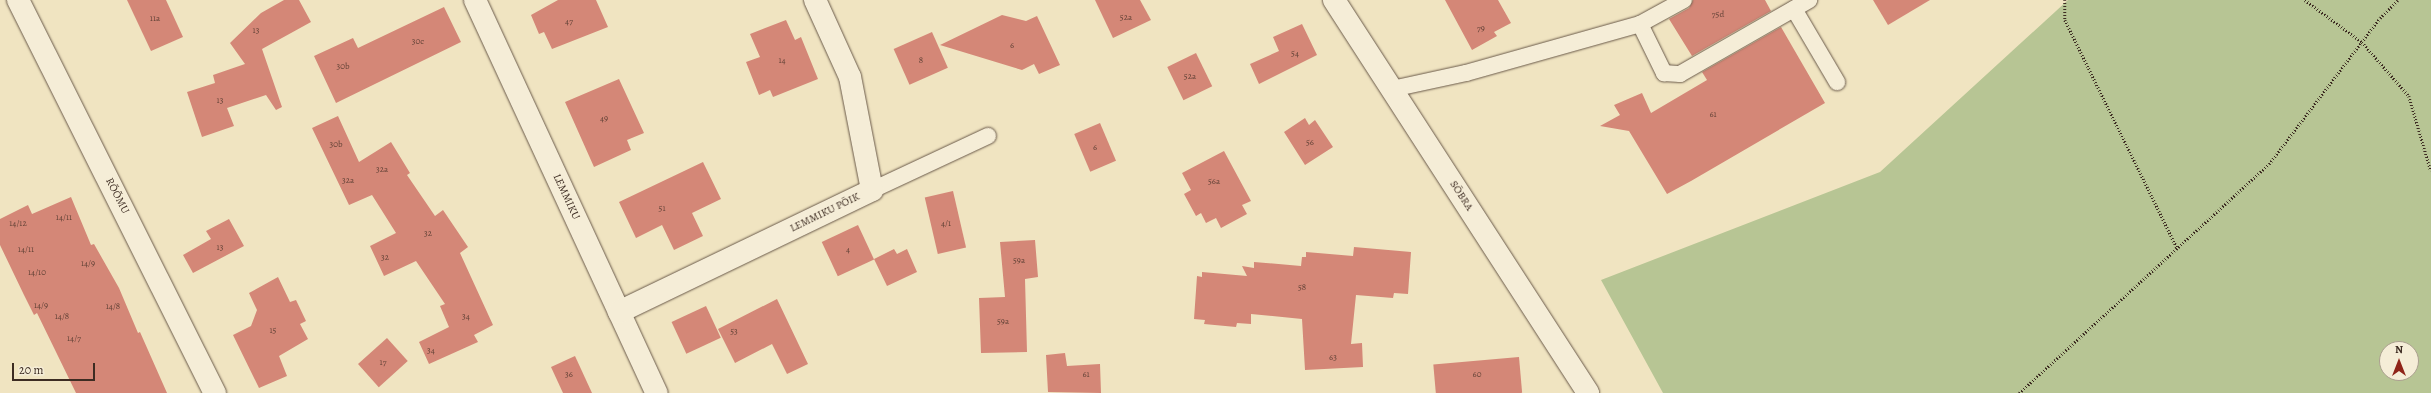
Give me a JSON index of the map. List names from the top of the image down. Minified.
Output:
{"streets":{"street":["RÕÕMU","SÕBRA","LEMMIKU","LEMMIKU PÕIK"]},"crossings":[["LEMMIKU","LEMMIKU PÕIK"]],"house_numbers":["75d","52a","11a","47","79","13","30c","6","54","14","8","30b","52a","13","61","49","56","30b","6","32a","32a","56a","51","14/11","14/12","4/1","32","13","14/11","4","32","59a","14/9","14/10","58","14/9","14/8","14/8","34","59a","15","53","14/7","34","63","17","36","61","60"],"scale_bar":"20 m","north":"top"}
